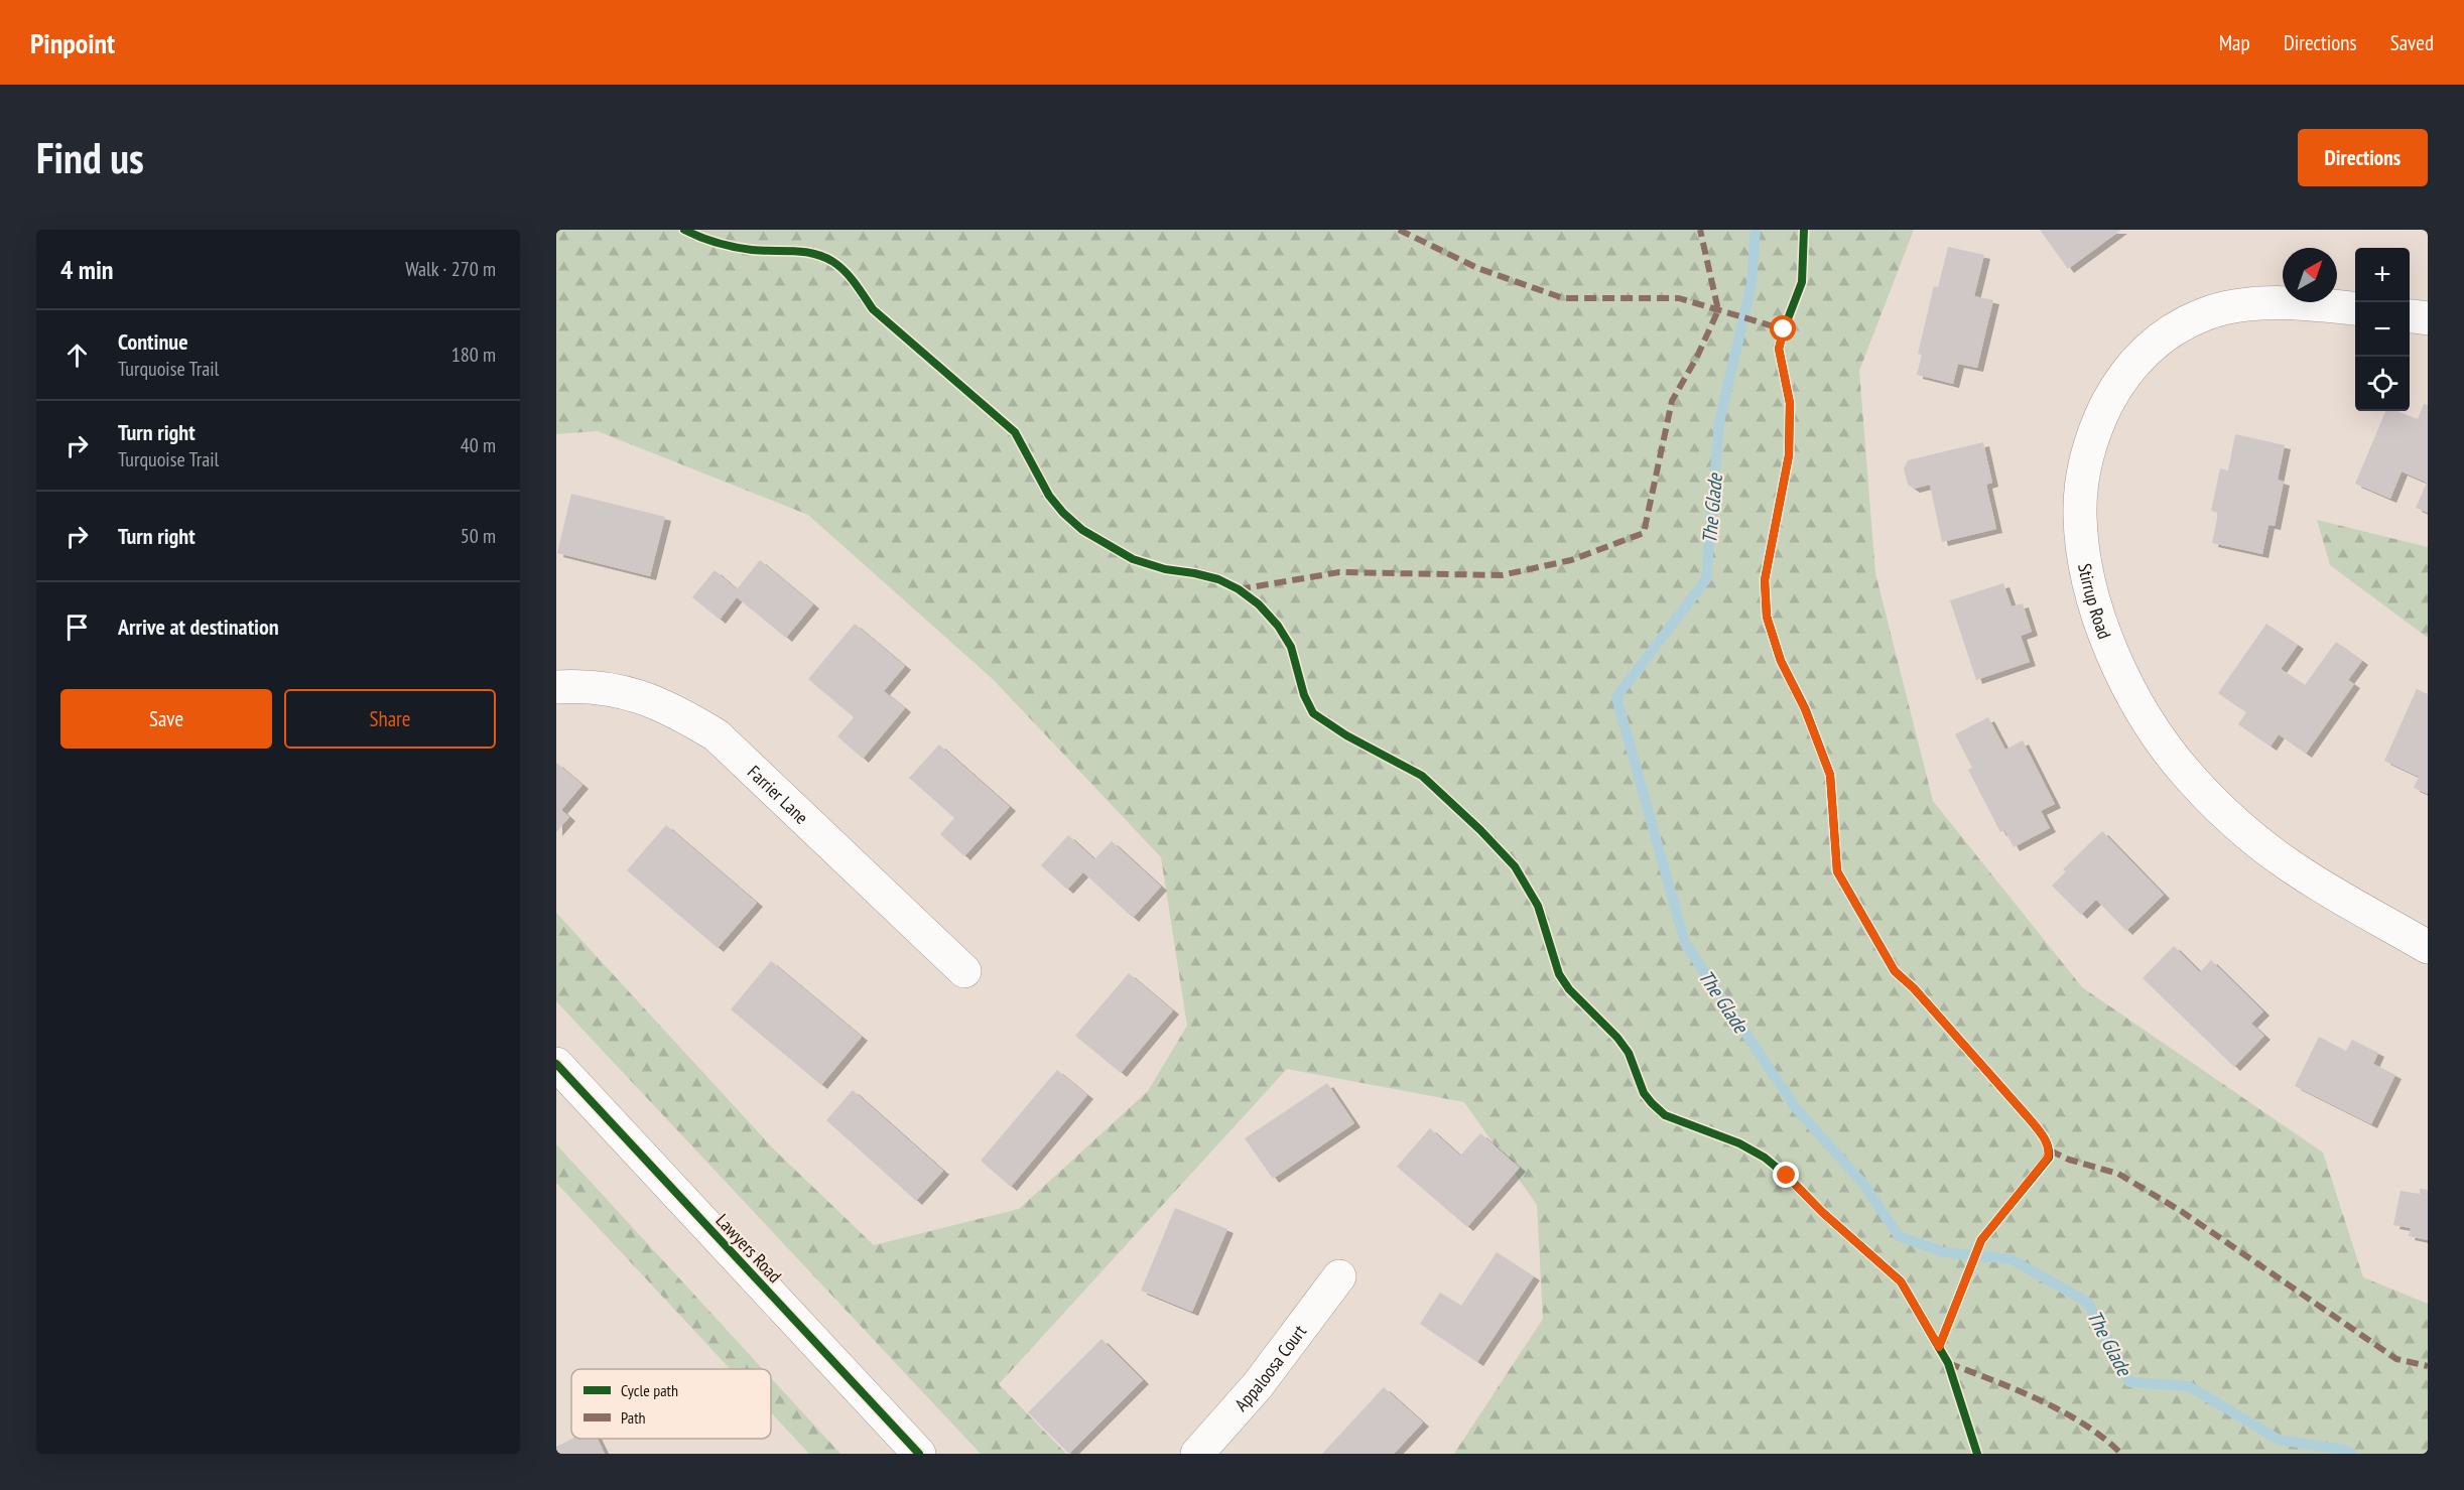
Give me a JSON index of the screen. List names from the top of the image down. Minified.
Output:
{"streets":{"street":["Stirrup Road","Farrier Lane","Lawyers Road","Appaloosa Court"]},"water":["The Glade"],"legend":["Cycle path","Path"],"north":"top right","page":{"header":"Pinpoint","nav":["Map","Directions","Saved"],"buttons":["Directions",["Save","Share"]],"title":"Find us","heading":["4 min","Walk · 270 m"],"map_buttons":["+","−"],"list":[["Continue","Turquoise Trail","180 m"],["Turn right","Turquoise Trail","40 m"],["Turn right","50 m"],"Arrive at destination"]}}
